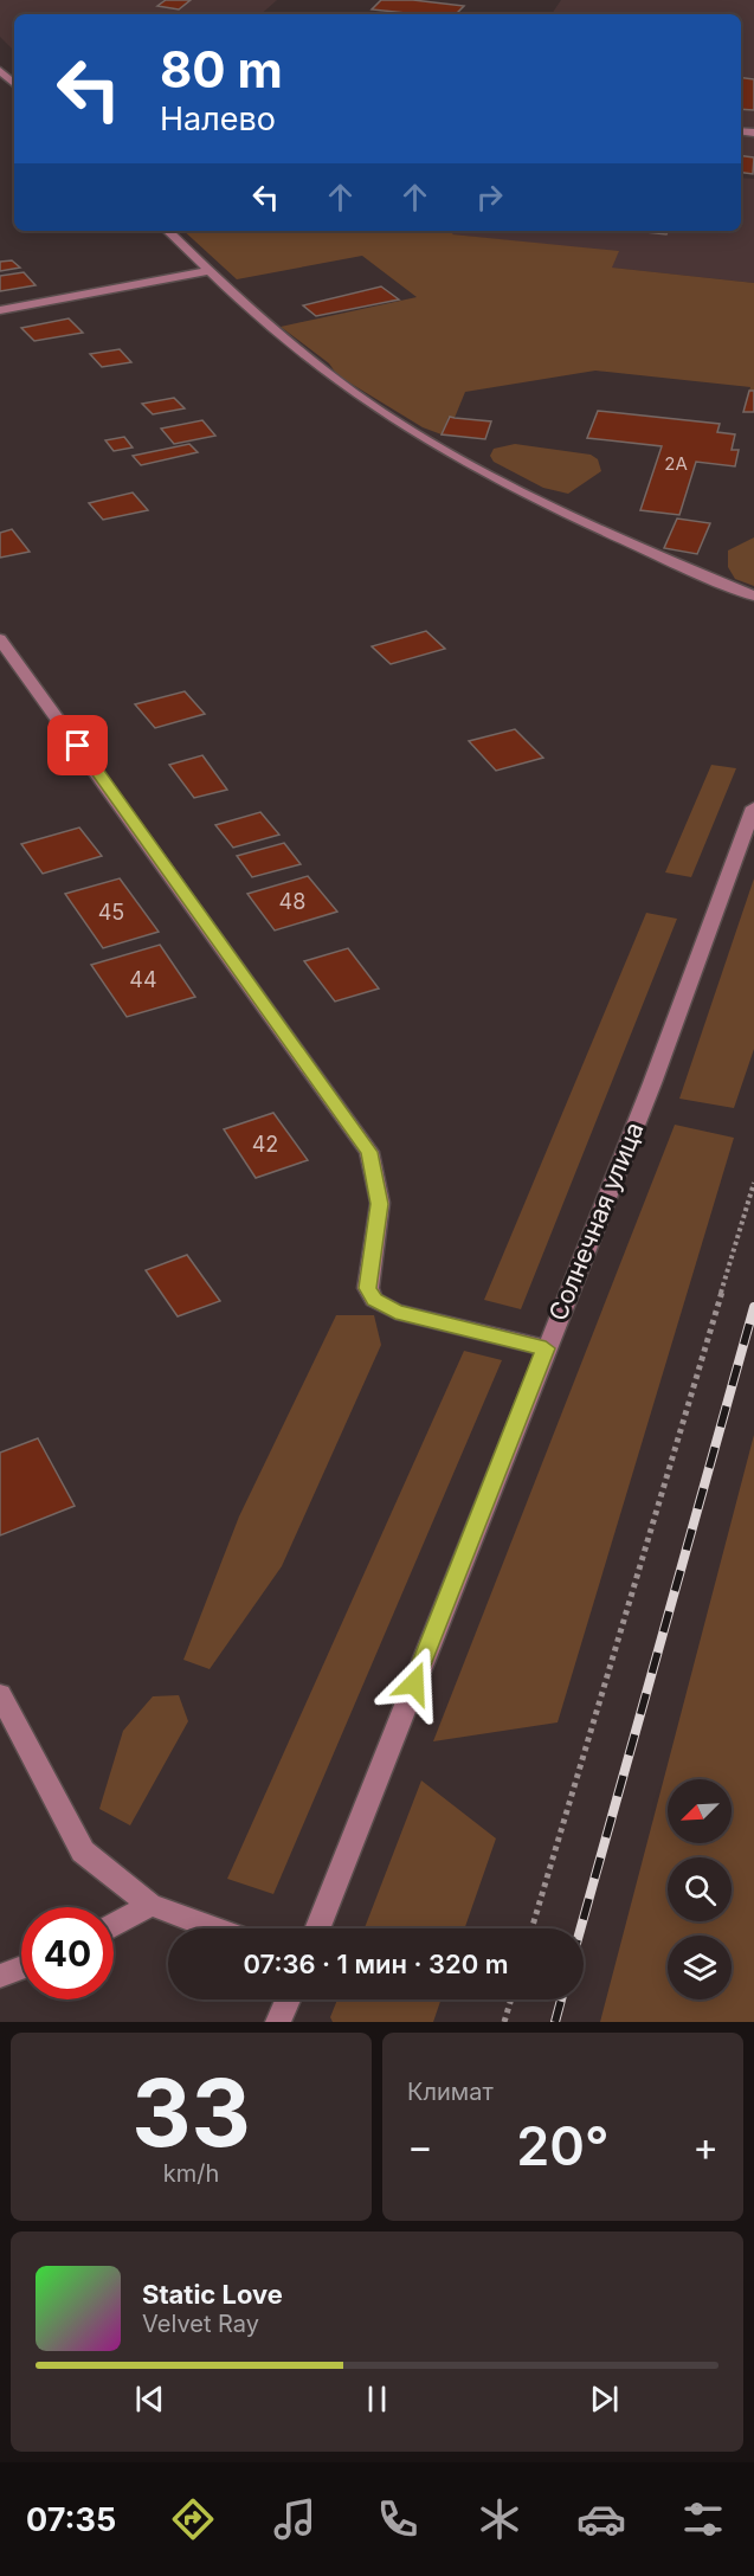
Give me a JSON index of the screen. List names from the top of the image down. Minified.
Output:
{"streets":{"street":["Солнечная улица"]},"house_numbers":["2А","48","45","44","42"],"north":"bottom left","page":{"turn":["80 m","Налево"],"limit":"40","trip":"07:36 · 1 мин · 320 m","tile":[["33","km/h"],"Климат"],"heat":["−","20°","+"],"song":["Static Love","Velvet Ray"],"tabs":"07:35"}}
